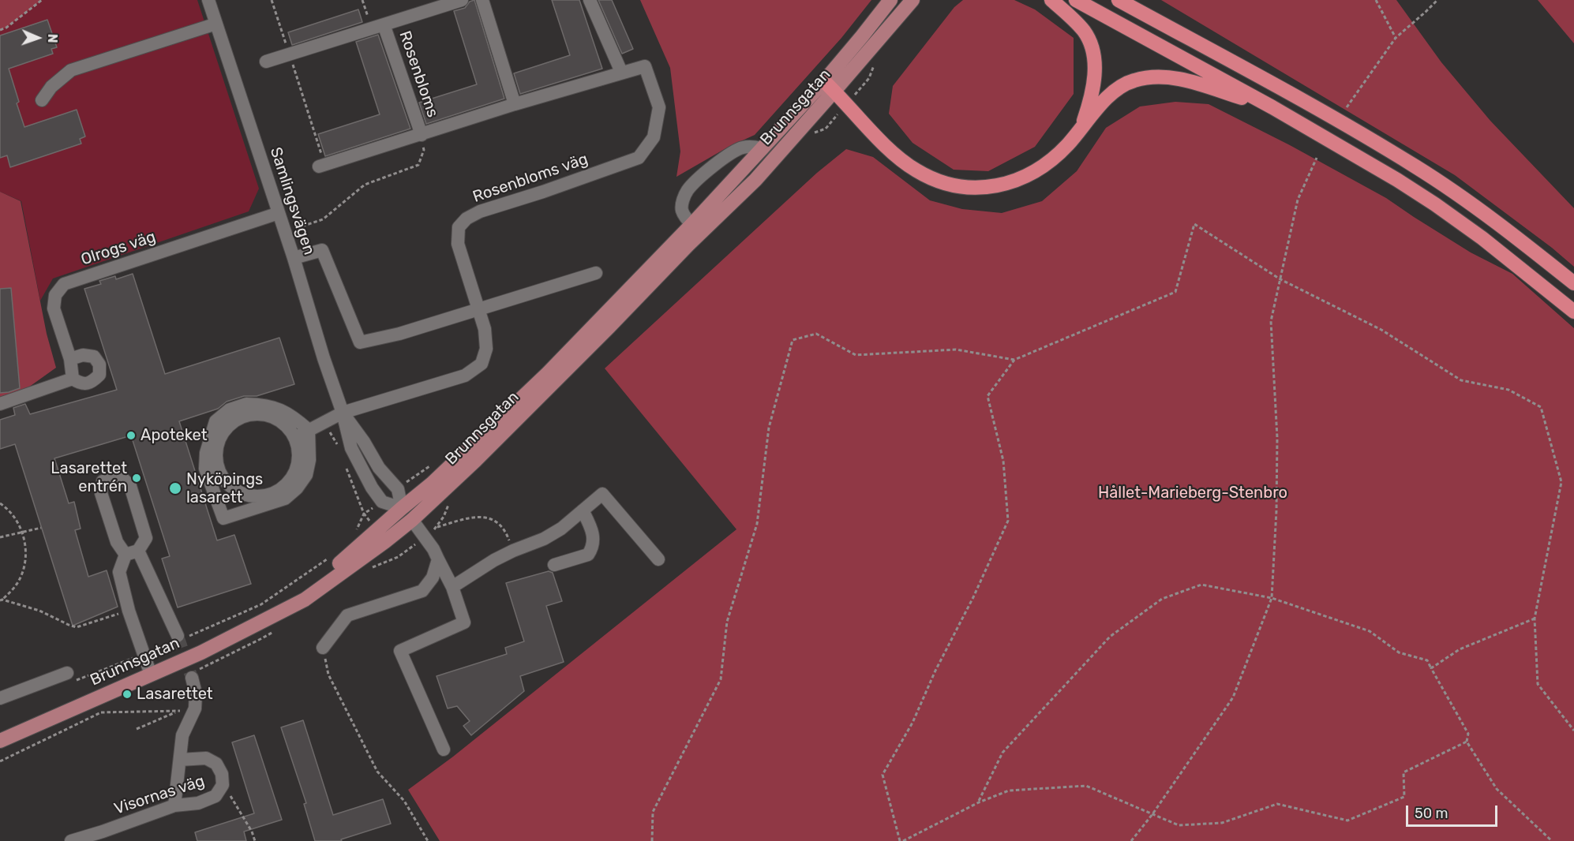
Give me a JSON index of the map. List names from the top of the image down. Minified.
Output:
{"streets":{"main road":["Brunnsgatan"],"street":["Rosenbloms","Rosenbloms väg","Samlingsvägen","Olrogs väg","Visornas väg"]},"crossings":[["Rosenbloms","Rosenbloms väg"],["Brunnsgatan","Samlingsvägen"],["Rosenbloms väg","Samlingsvägen"],["Samlingsvägen","Olrogs väg"]],"parks":["Hållet-Marieberg-Stenbro"],"places":["Apoteket","Lasarettet entrén","Nyköpings lasarett","Lasarettet"],"scale_bar":"50 m","north":"right"}
